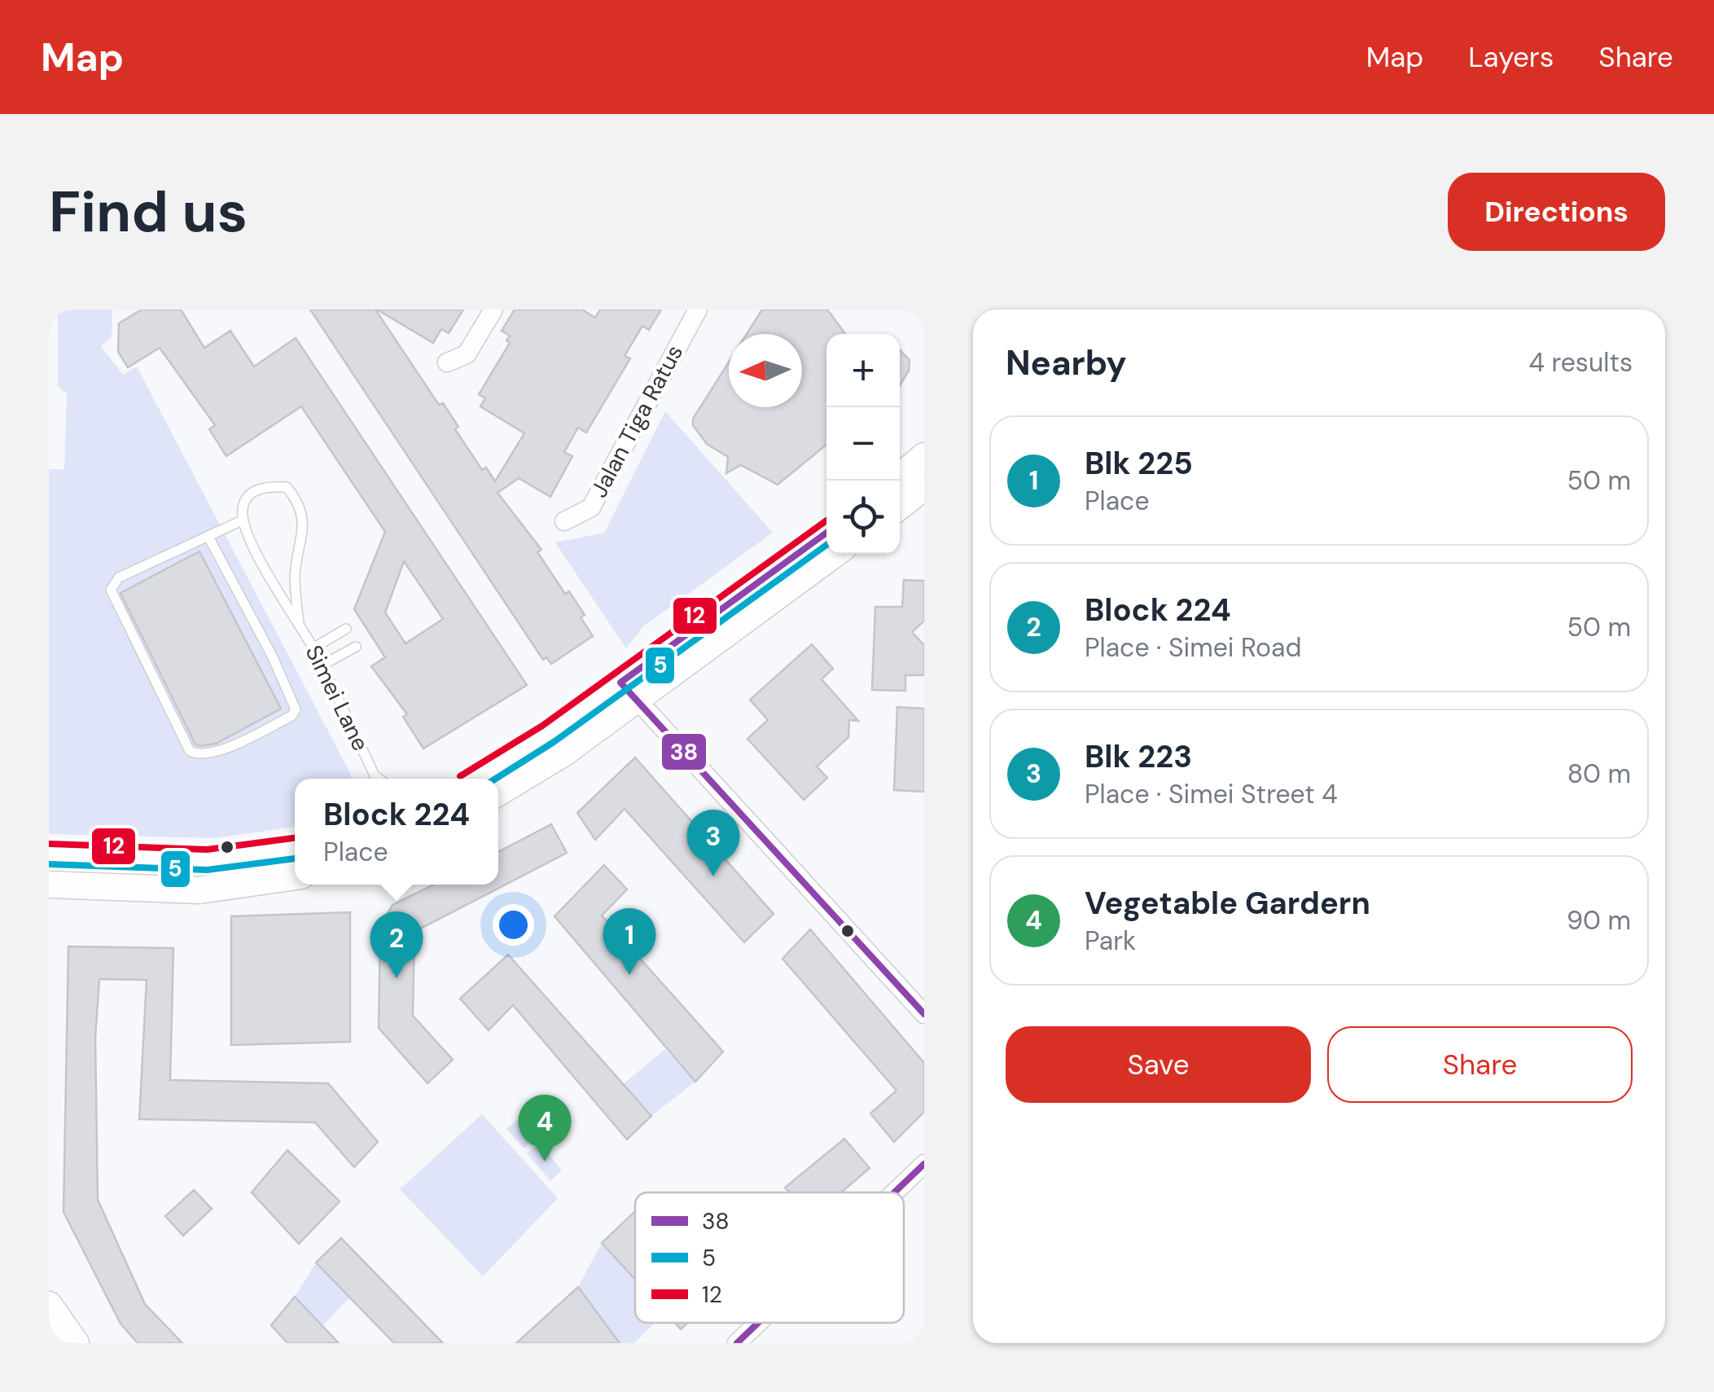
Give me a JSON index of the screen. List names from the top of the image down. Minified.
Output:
{"streets":{"street":["Jalan Tiga Ratus"],"lane":["Simei Lane"]},"lines":["transit line 12","transit line 38","transit line 5"],"legend":["38","5","12"],"north":"left","page":{"header":"Map","nav":["Map","Layers","Share"],"buttons":["Directions",["Save","Share"]],"title":"Find us","heading":["Nearby","4 results"],"map_buttons":["+","−"],"list":[{"mark":"1","name":"Blk 225","note":"Place","value":"50 m"},{"mark":"2","name":"Block 224","note":"Place · Simei Road","value":"50 m"},{"mark":"3","name":"Blk 223","note":"Place · Simei Street 4","value":"80 m"},{"mark":"4","name":"Vegetable Gardern","note":"Park","value":"90 m"}],"popup":["Block 224","Place"],"pins":["3","1","2","4"]}}
